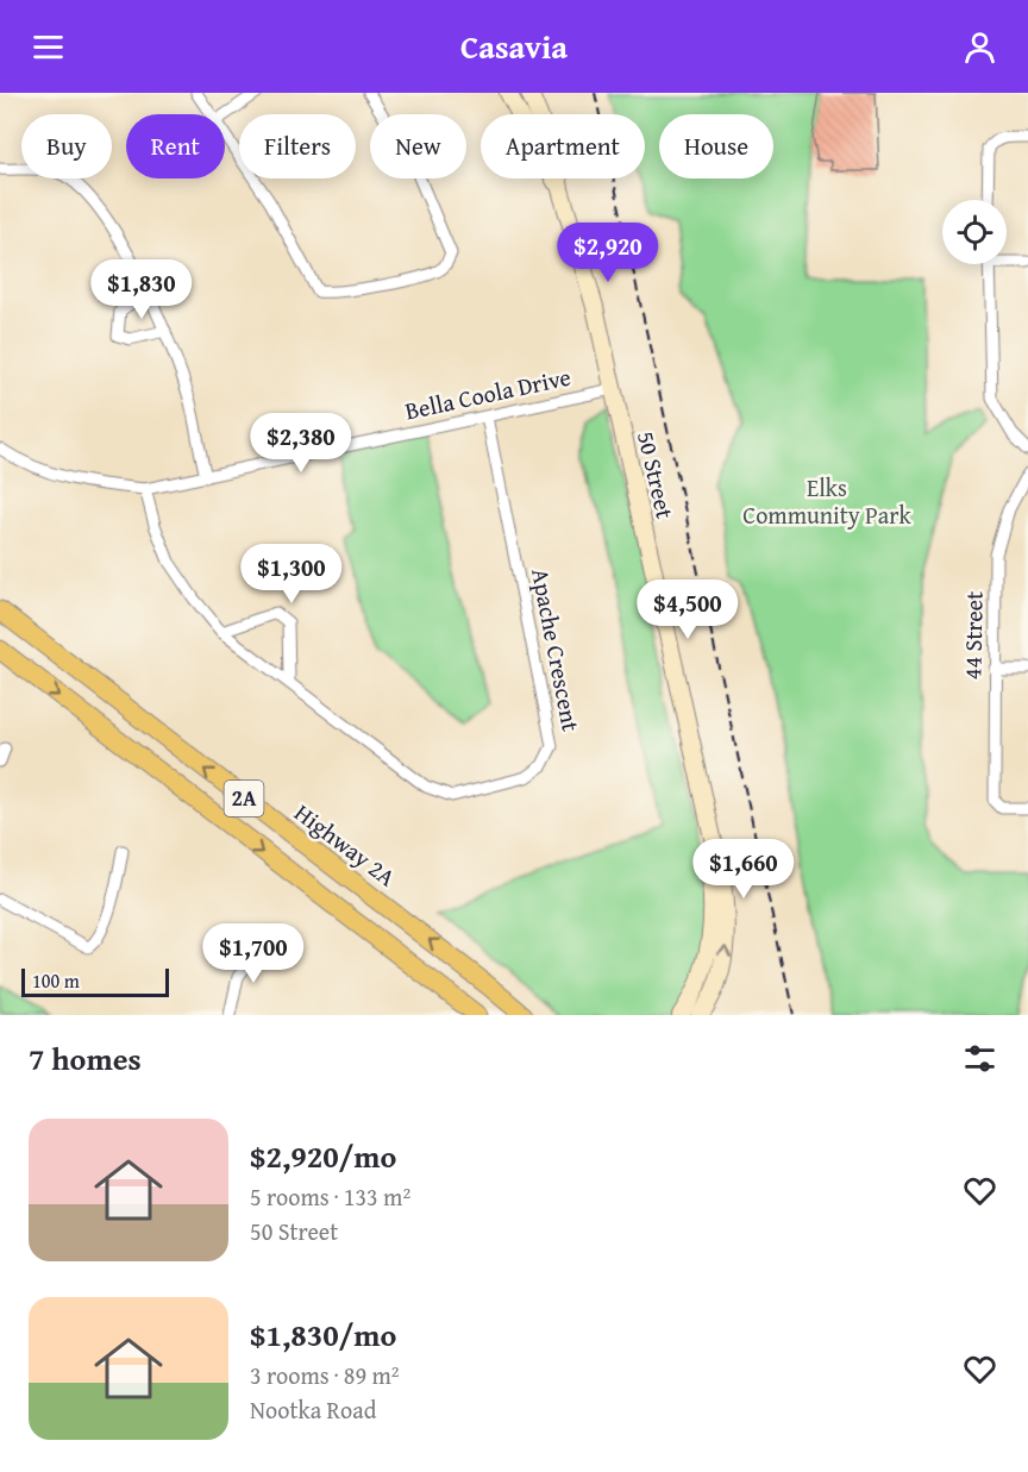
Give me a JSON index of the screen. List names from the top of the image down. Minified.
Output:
{"streets":{"main road":["50 Street","2A","Highway 2A"],"street":["Bella Coola Drive","44 Street","Apache Crescent"]},"crossings":[["Bella Coola Drive","50 Street"],["Bella Coola Drive","Apache Crescent"]],"parks":["Elks Community Park"],"scale_bar":"100 m","page":{"header":"Casavia","chip":["Buy","Rent","Filters","New","Apartment","House"],"price":["$2,920","$1,830","$2,380","$1,300","$4,500","$1,660","$1,700"],"scale":"100 m","heading":"7 homes","list":[{"name":"$2,920/mo","note":"5 rooms · 133 m² · 50 Street"},{"name":"$1,830/mo","note":"3 rooms · 89 m² · Nootka Road"}]}}
